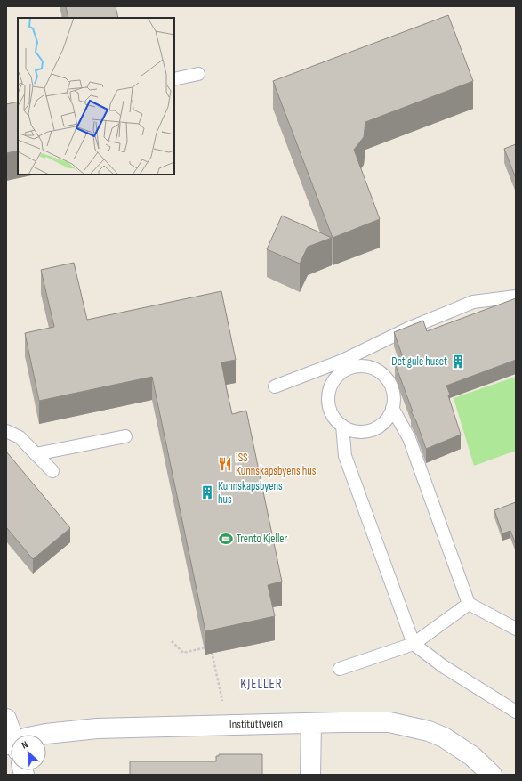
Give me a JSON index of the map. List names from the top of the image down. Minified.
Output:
{"streets":{"street":["Instituttveien"]},"districts":["KJELLER"],"places":{"building":["Det gule huset","Kunnskapsbyens hus"],"restaurant":["ISS Kunnskapsbyens hus"],"sports":["Trento Kjeller"]},"north":"top left"}
